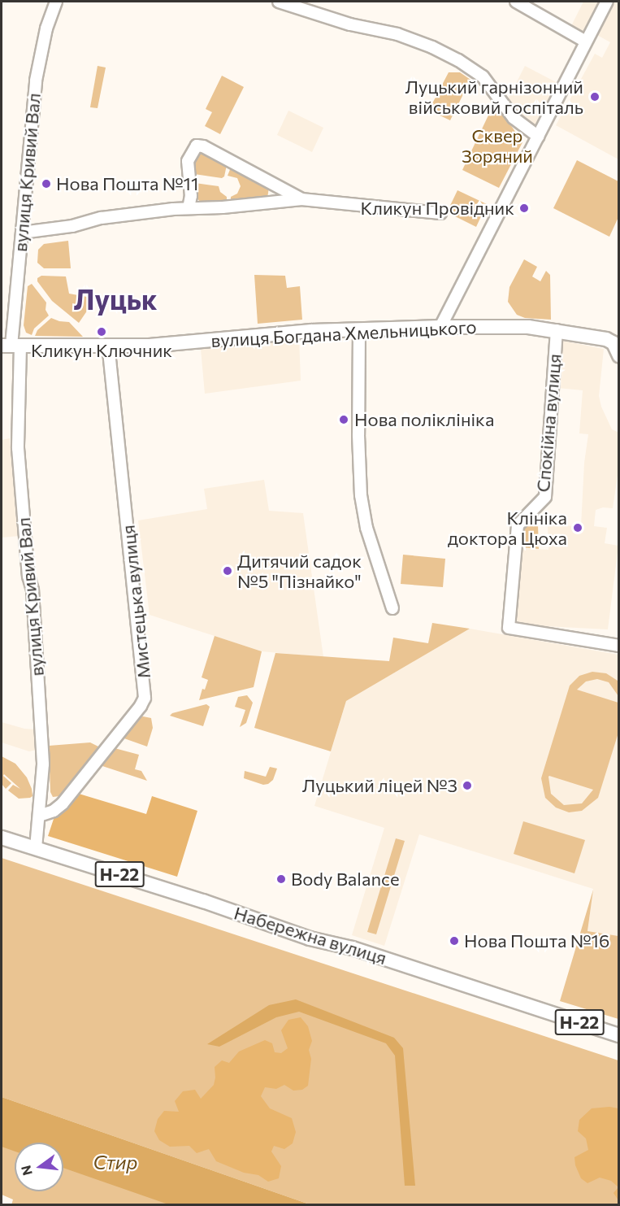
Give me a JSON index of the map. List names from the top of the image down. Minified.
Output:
{"streets":{"main road":["вулиця Богдана Хмельницького","Н-22","Набережна вулиця"],"street":["вулиця Кривий Вал","Спокійна вулиця","Мистецька вулиця"]},"crossings":[["вулиця Кривий Вал","вулиця Богдана Хмельницького"],["вулиця Кривий Вал","Мистецька вулиця"],["вулиця Кривий Вал","Набережна вулиця"],["вулиця Богдана Хмельницького","Спокійна вулиця"],["вулиця Богдана Хмельницького","Мистецька вулиця"]],"districts":["Луцьк"],"water":["Стир"],"parks":["Сквер Зоряний"],"places":["Луцький гарнізонний військовий госпіталь","Нова Пошта №11","Кликун Провідник","Кликун Ключник","Нова поліклініка","Клініка доктора Цюха","Дитячий садок №5 \"Пізнайко\"","Луцький ліцей №3","Body Balance","Нова Пошта №16"],"north":"left"}
